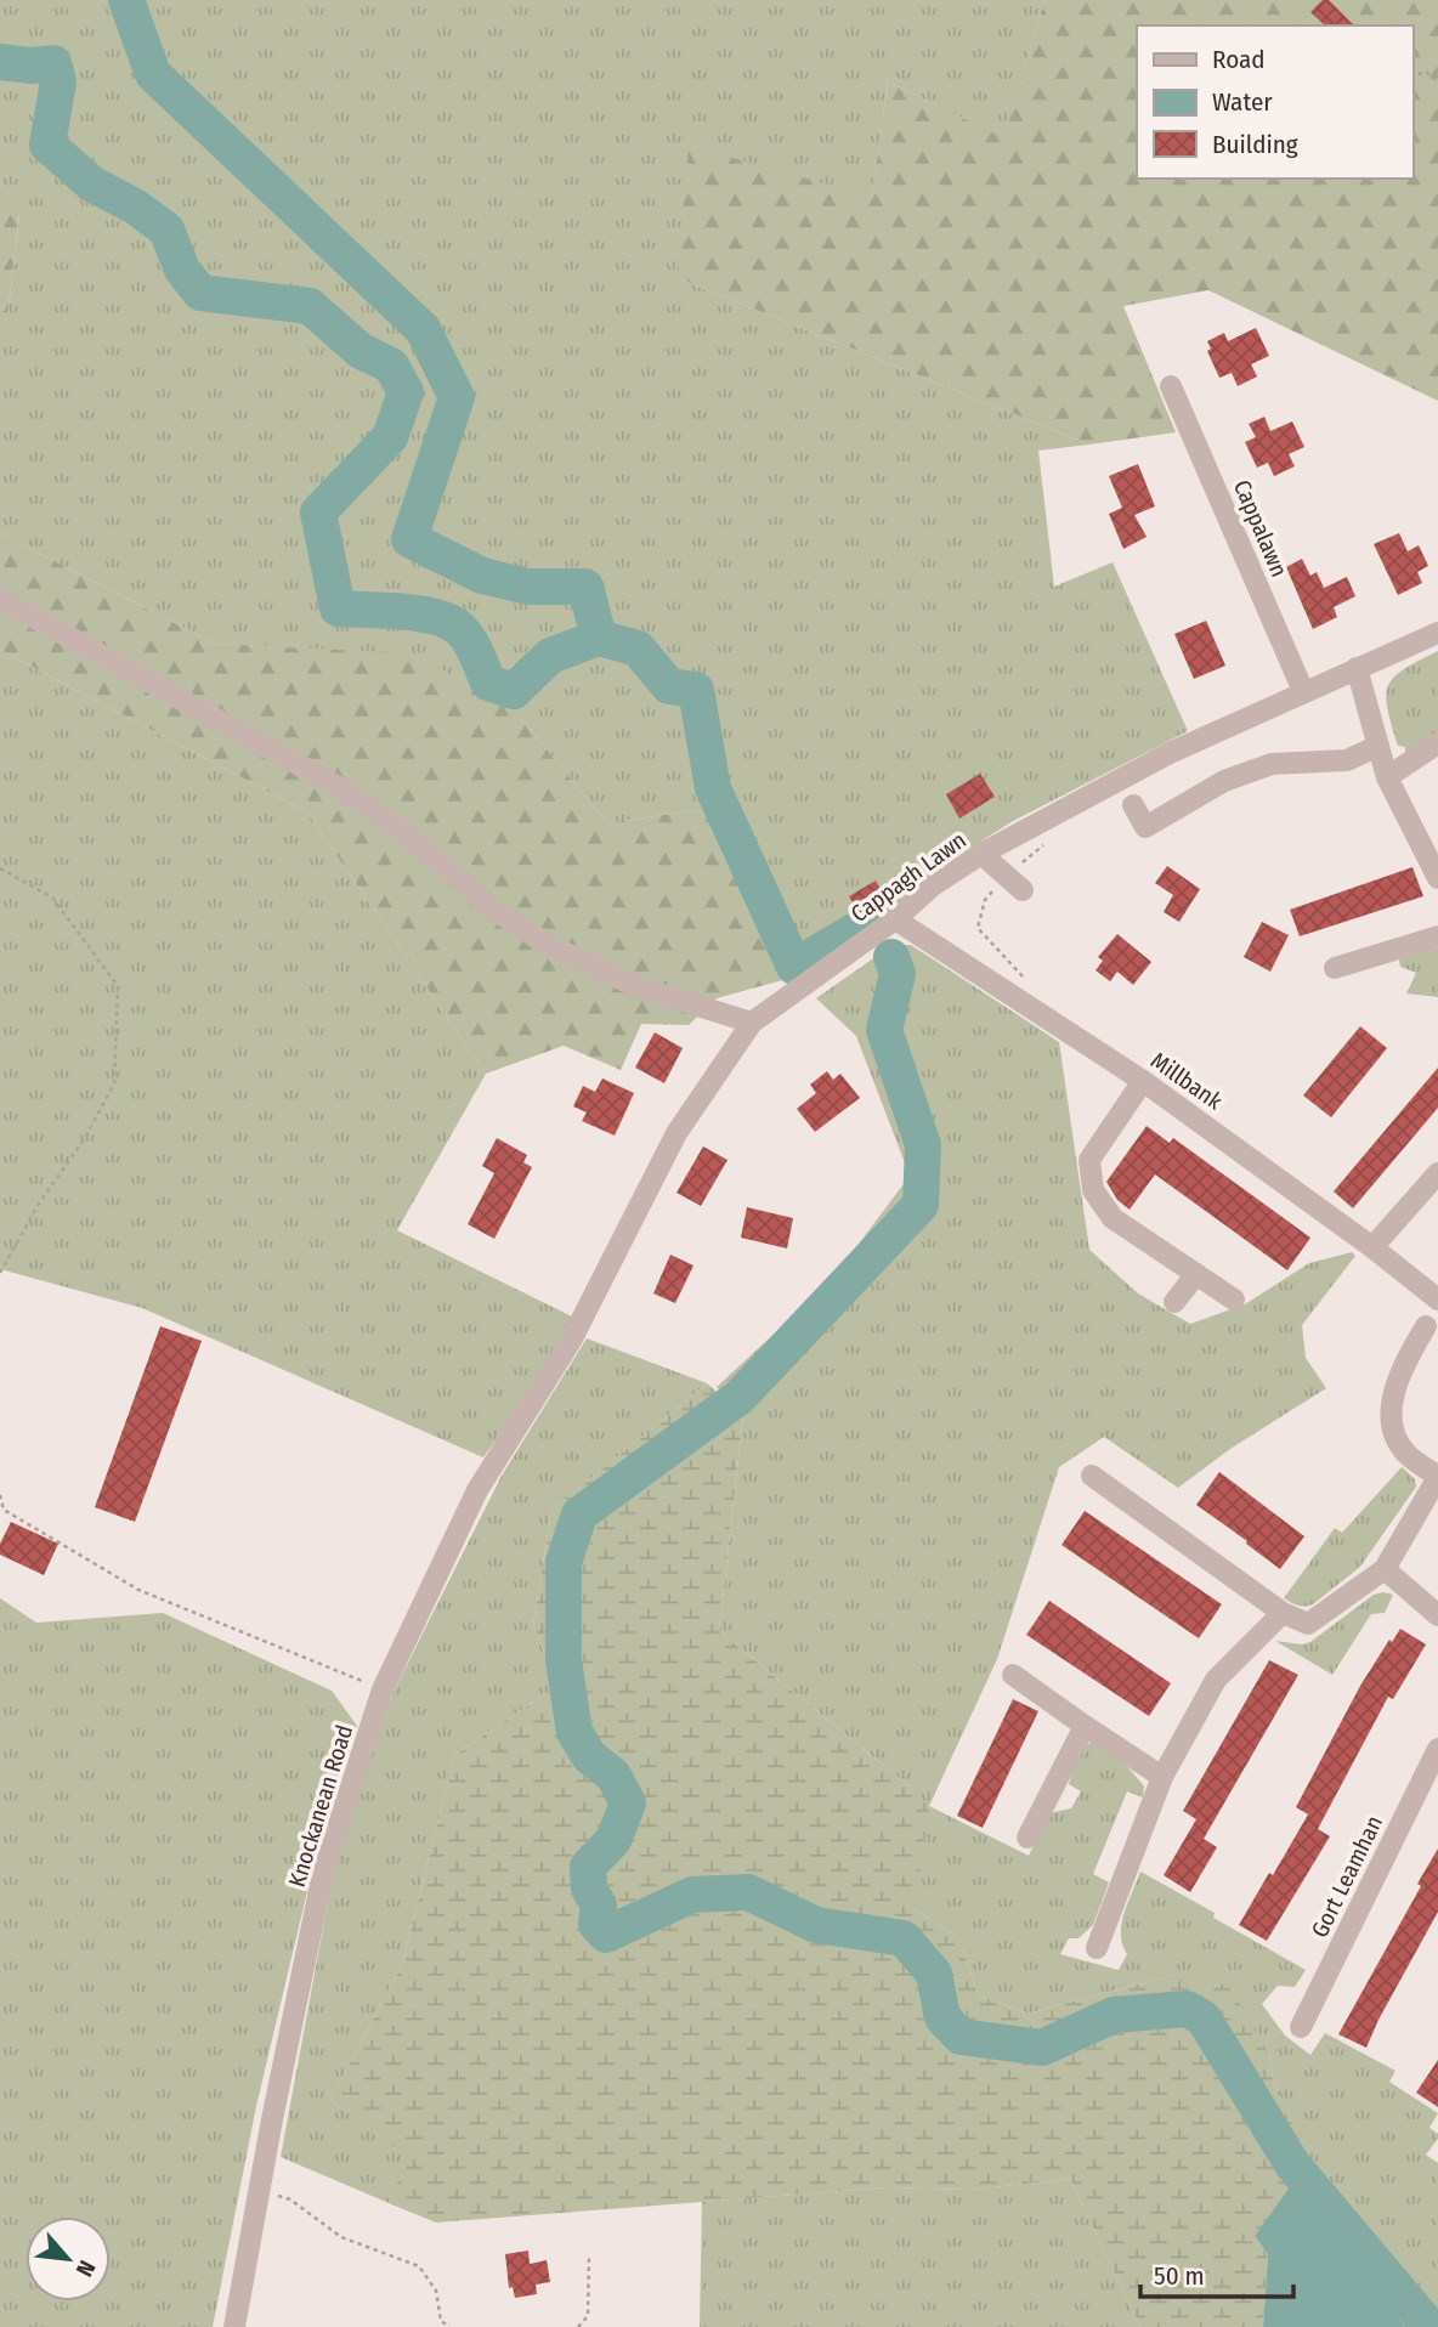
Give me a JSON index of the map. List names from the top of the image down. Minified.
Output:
{"streets":{"street":["Cappalawn","Cappagh Lawn","Millbank","Knockanean Road","Gort Leamhan"]},"crossings":[["Cappalawn","Cappagh Lawn"],["Cappagh Lawn","Millbank"],["Cappagh Lawn","Knockanean Road"]],"legend":["Road","Water","Building"],"scale_bar":"50 m","north":"bottom right"}
